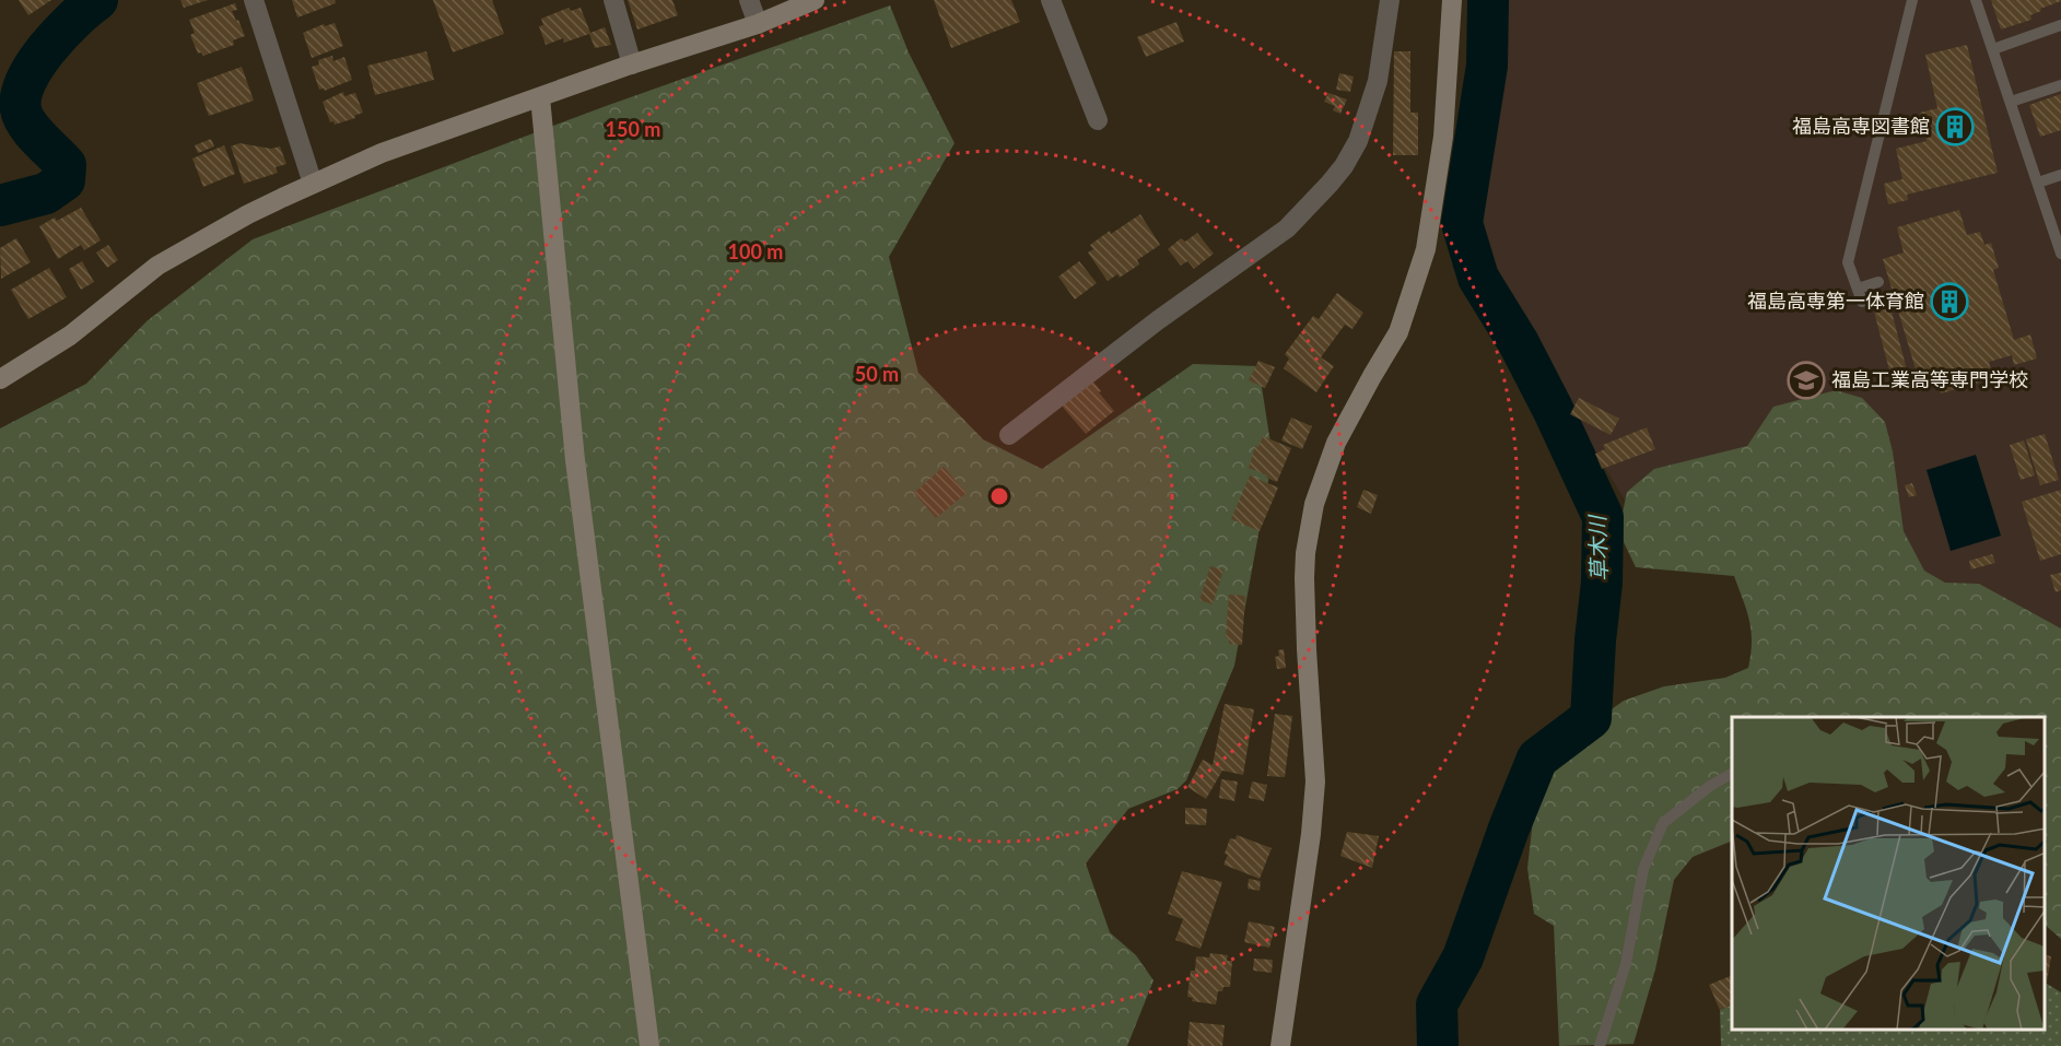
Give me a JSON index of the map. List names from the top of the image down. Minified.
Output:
{"water":["草木川"],"places":{"building":["福島高専図書館","福島高専第一体育館"],"school or university":["福島工業高等専門学校"]},"rings":["150 m","100 m","50 m"]}
